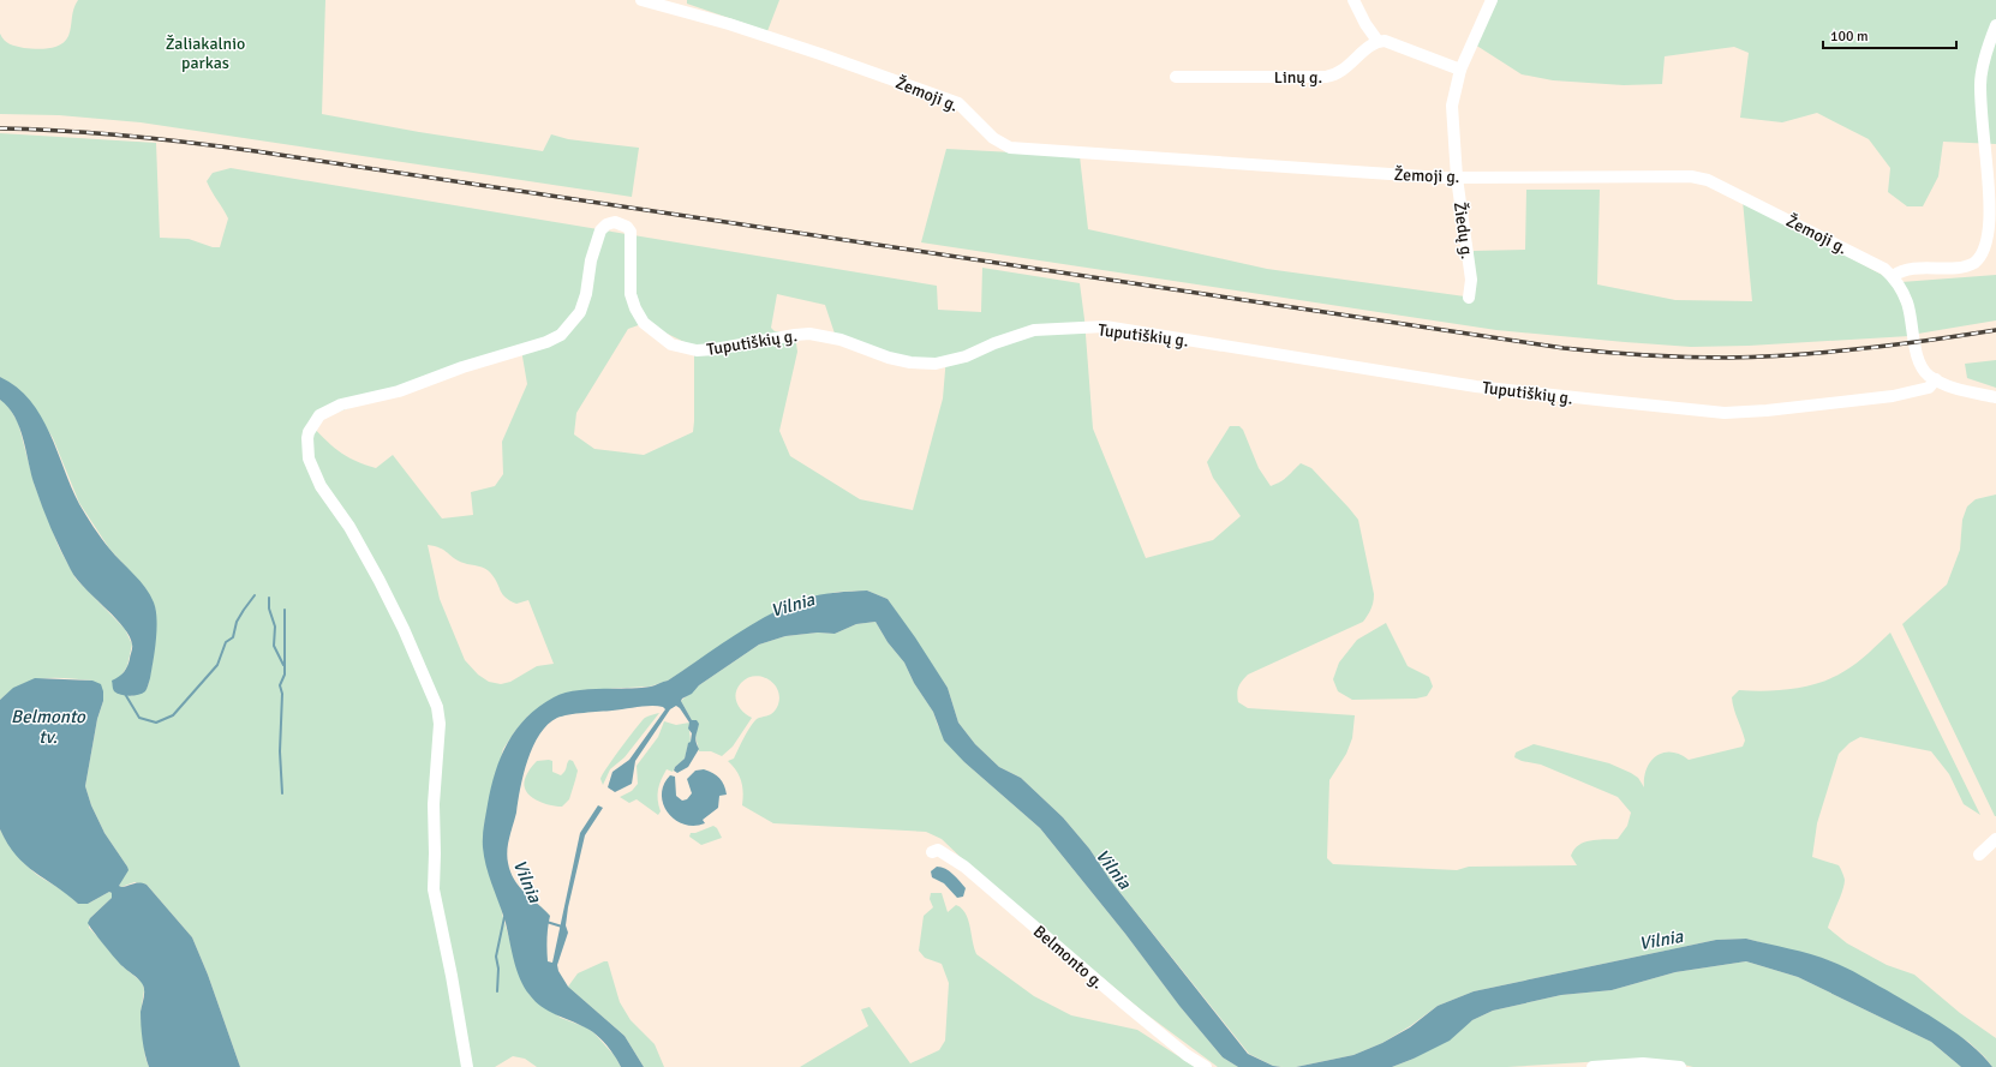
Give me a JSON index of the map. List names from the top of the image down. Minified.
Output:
{"streets":{"street":["Linų g.","Žemoji g.","Žiedų g.","Tuputiškių g.","Belmonto g."]},"crossings":[["Žemoji g.","Žiedų g."]],"water":["Vilnia","Belmonto tv."],"parks":["Žaliakalnio parkas"],"scale_bar":"100 m"}
